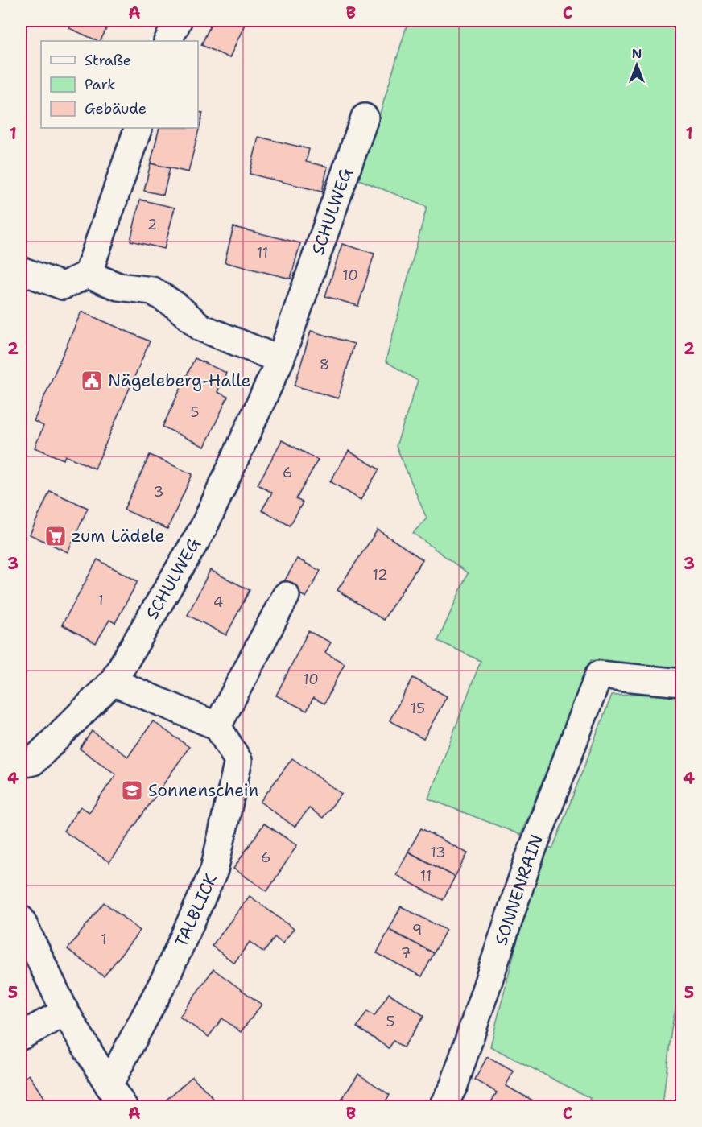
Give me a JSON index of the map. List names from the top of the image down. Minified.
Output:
{"streets":{"street":["SCHULWEG","SONNENRAIN","TALBLICK"]},"places":{"public building":["Nägeleberg-Halle"],"supermarket":["zum Lädele"],"school or university":["Sonnenschein"]},"house_numbers":["2","11","10","8","5","6","3","12","1","4","10","15","13","6","11","9","1","7","5"],"legend":["Straße","Park","Gebäude"],"north":"top","grid":{"columns":["A","B","C"],"rows":["1","2","3","4","5"]}}
